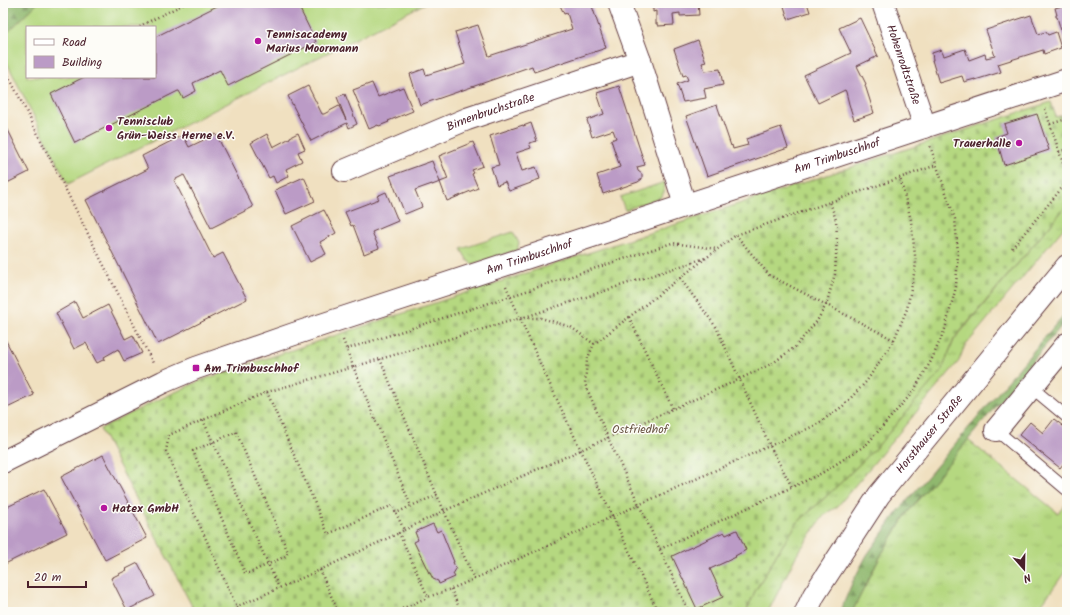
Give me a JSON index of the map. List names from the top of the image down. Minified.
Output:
{"streets":{"street":["Hohenrodtstraße","Birnenbruchstraße","Am Trimbuschhof","Horsthauser Straße"]},"crossings":[["Hohenrodtstraße","Am Trimbuschhof"]],"parks":["Ostfriedhof"],"places":{"other":["Tennisacademy Marius Moormann","Tennisclub Grün-Weiss Herne e.V.","Trauerhalle","Hatex GmbH"],"transit":["Am Trimbuschhof"]},"legend":["Road","Building"],"scale_bar":"20 m","north":"bottom"}
